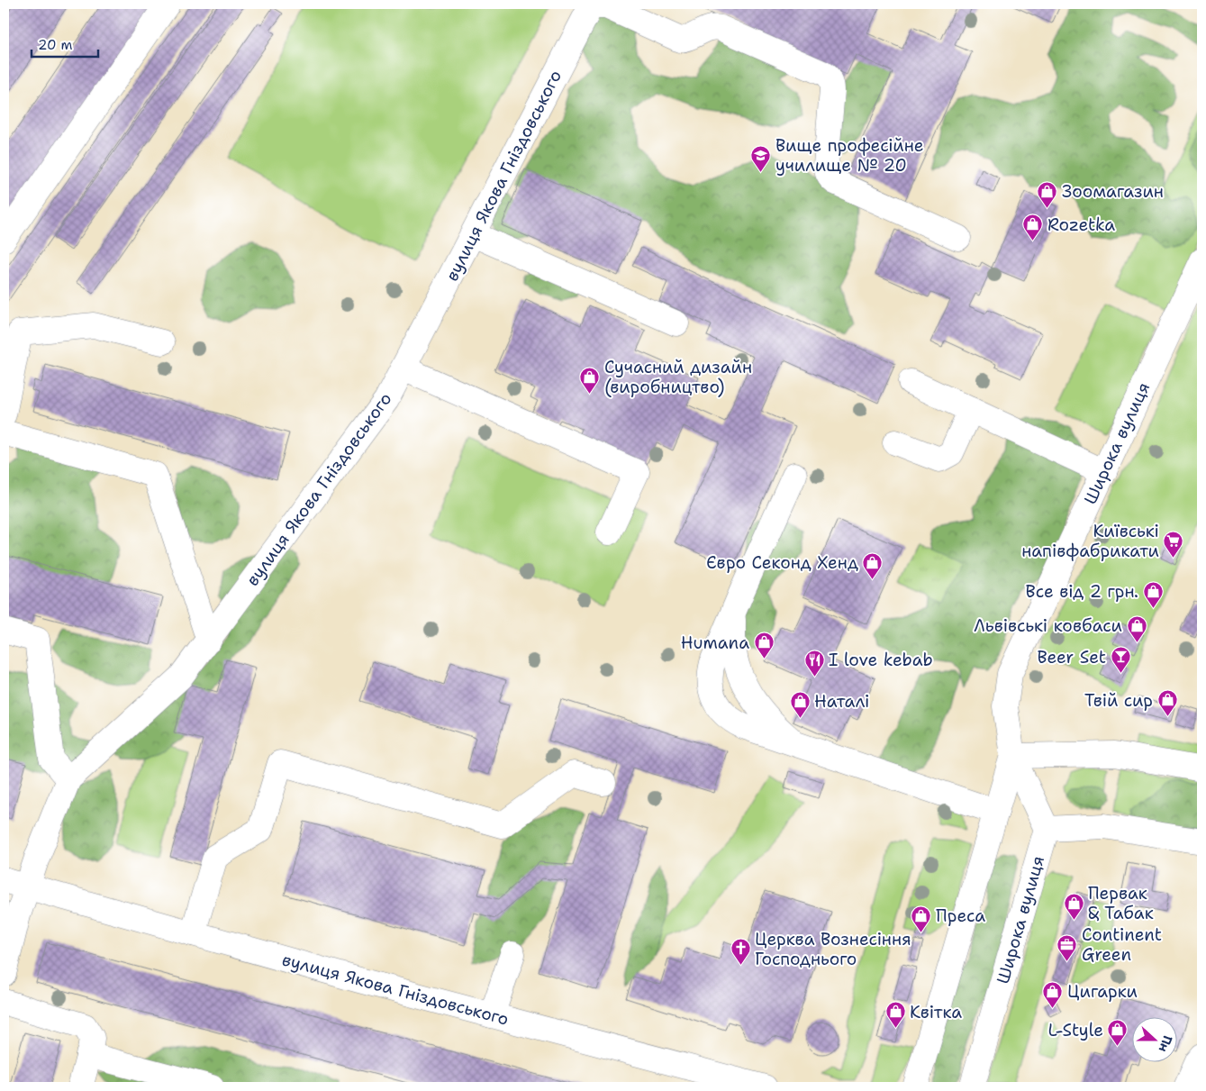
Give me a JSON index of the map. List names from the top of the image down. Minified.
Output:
{"streets":{"street":["вулиця Якова Гніздовського","Широка вулиця"]},"places":{"school or university":["Вище професійне училище № 20"],"shop":["Зоомагазин","Rozetka","Сучасний дизайн (виробництво)","Євро Секонд Хенд","Все від 2 грн.","Львівські ковбаси","Humana","Твій сир","Наталі","Первак & Табак","Преса","Цигарки","Квітка","L-Style"],"supermarket":["Київські напівфабрикати"],"bar":["Beer Set"],"restaurant":["I love kebab"],"office":["Continent Green"],"church":["Церква Вознесіння Господнього"]},"scale_bar":"20 m","north":"right"}
